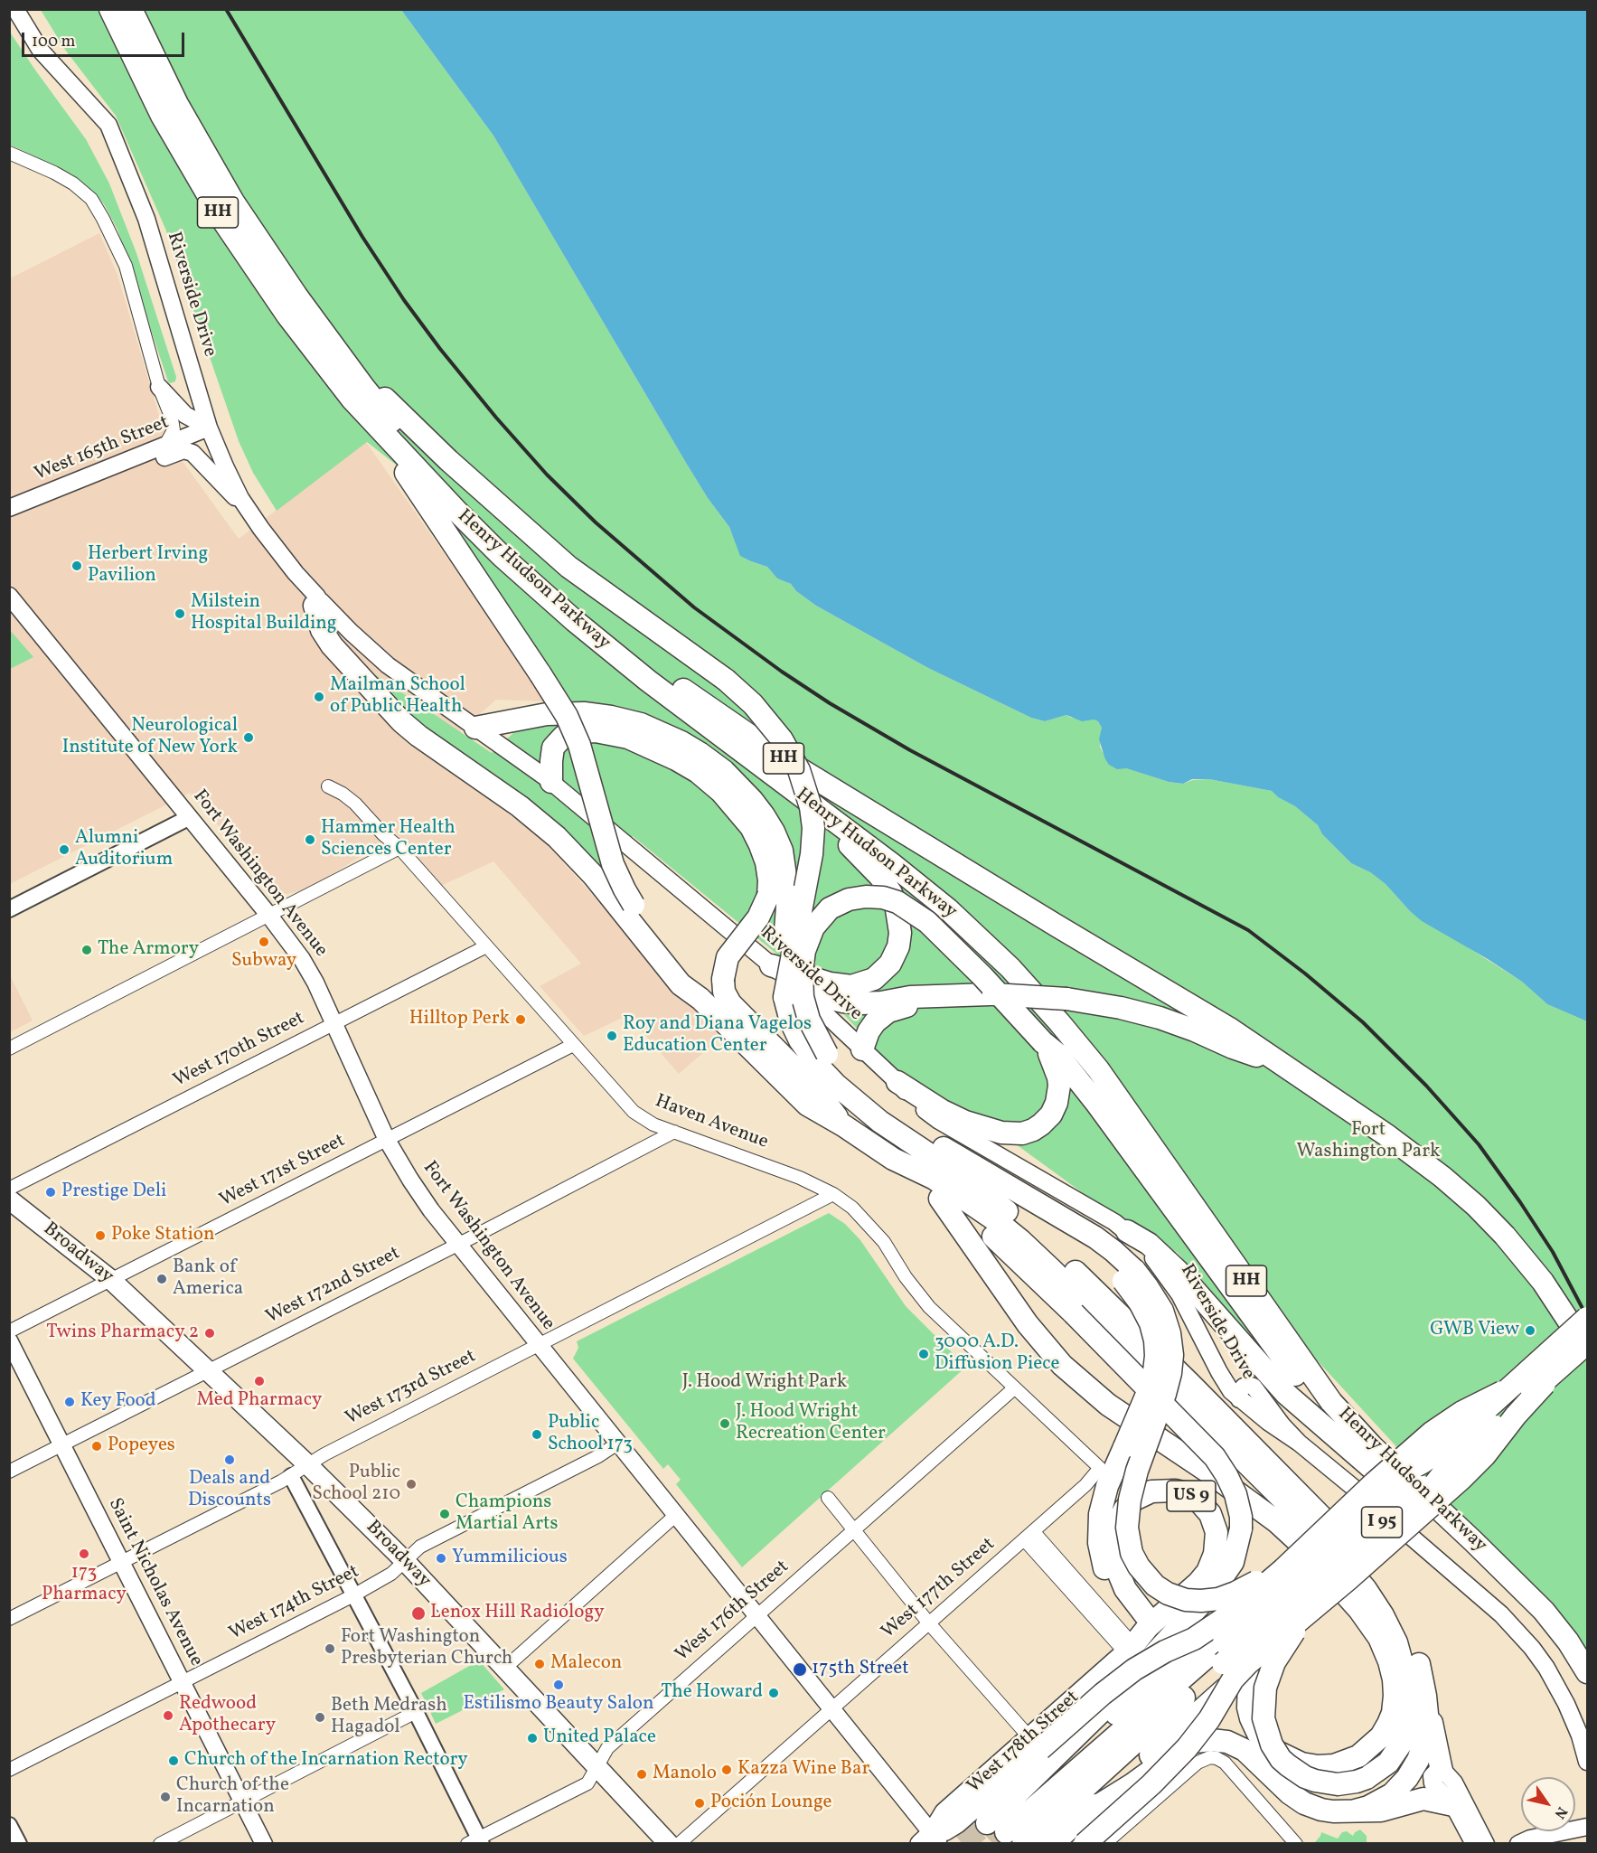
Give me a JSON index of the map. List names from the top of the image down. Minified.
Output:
{"streets":{"highway":["HH","Henry Hudson Parkway","US 9","I 95"],"main road":["Riverside Drive","West 165th Street","Fort Washington Avenue","Broadway","Saint Nicholas Avenue","West 178th Street"],"street":["West 170th Street","Haven Avenue","West 171st Street","West 172nd Street","West 173rd Street","West 177th Street","West 174th Street","West 176th Street"]},"crossings":[["Riverside Drive","West 165th Street"],["Fort Washington Avenue","West 170th Street"],["Fort Washington Avenue","West 171st Street"],["Fort Washington Avenue","West 172nd Street"],["Fort Washington Avenue","West 173rd Street"],["Fort Washington Avenue","West 177th Street"],["Fort Washington Avenue","West 174th Street"],["Fort Washington Avenue","West 176th Street"],["Fort Washington Avenue","West 178th Street"],["West 170th Street","Haven Avenue"],["Haven Avenue","West 171st Street"],["Haven Avenue","West 172nd Street"],["Haven Avenue","West 173rd Street"],["Haven Avenue","West 177th Street"],["Haven Avenue","West 176th Street"],["West 171st Street","Broadway"],["Broadway","West 172nd Street"],["Broadway","West 173rd Street"],["Broadway","West 174th Street"],["Broadway","West 176th Street"],["West 172nd Street","Saint Nicholas Avenue"],["West 173rd Street","Saint Nicholas Avenue"],["US 9","West 178th Street"],["Saint Nicholas Avenue","West 174th Street"]],"parks":["Fort Washington Park","J. Hood Wright Park"],"places":["Herbert Irving Pavilion","Milstein Hospital Building","Mailman School of Public Health","Neurological Institute of New York","Hammer Health Sciences Center","Alumni Auditorium","Subway","The Armory","Hilltop Perk","Roy and Diana Vagelos Education Center","Prestige Deli","Poke Station","Bank of America","GWB View","Twins Pharmacy 2","3000 A.D. Diffusion Piece","Med Pharmacy","Key Food","J. Hood Wright Recreation Center","Public School 173","Popeyes","Deals and Discounts","Public School 210","Champions Martial Arts","173 Pharmacy","Yummilicious","Lenox Hill Radiology","Fort Washington Presbyterian Church","Malecon","175th Street","Estilismo Beauty Salon","The Howard","Redwood Apothecary","Beth Medrash Hagadol","United Palace","Church of the Incarnation Rectory","Kazza Wine Bar","Manolo","Church of the Incarnation","Poción Lounge"],"scale_bar":"100 m","north":"bottom right"}
